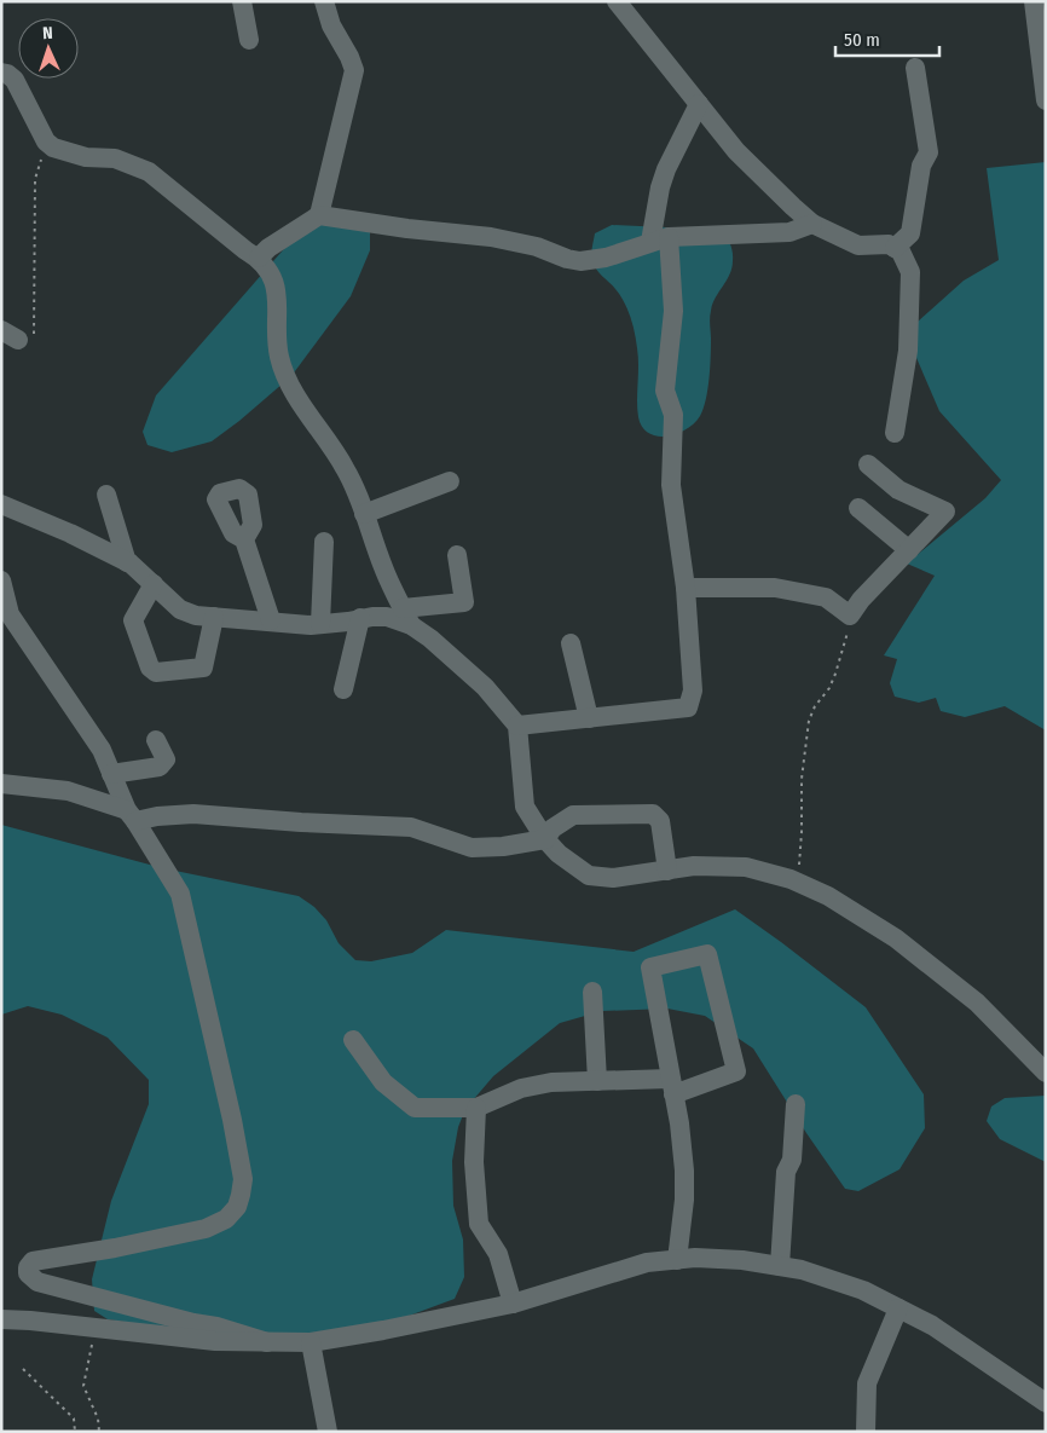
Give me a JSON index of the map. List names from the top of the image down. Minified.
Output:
{"scale_bar":"50 m","north":"top"}
